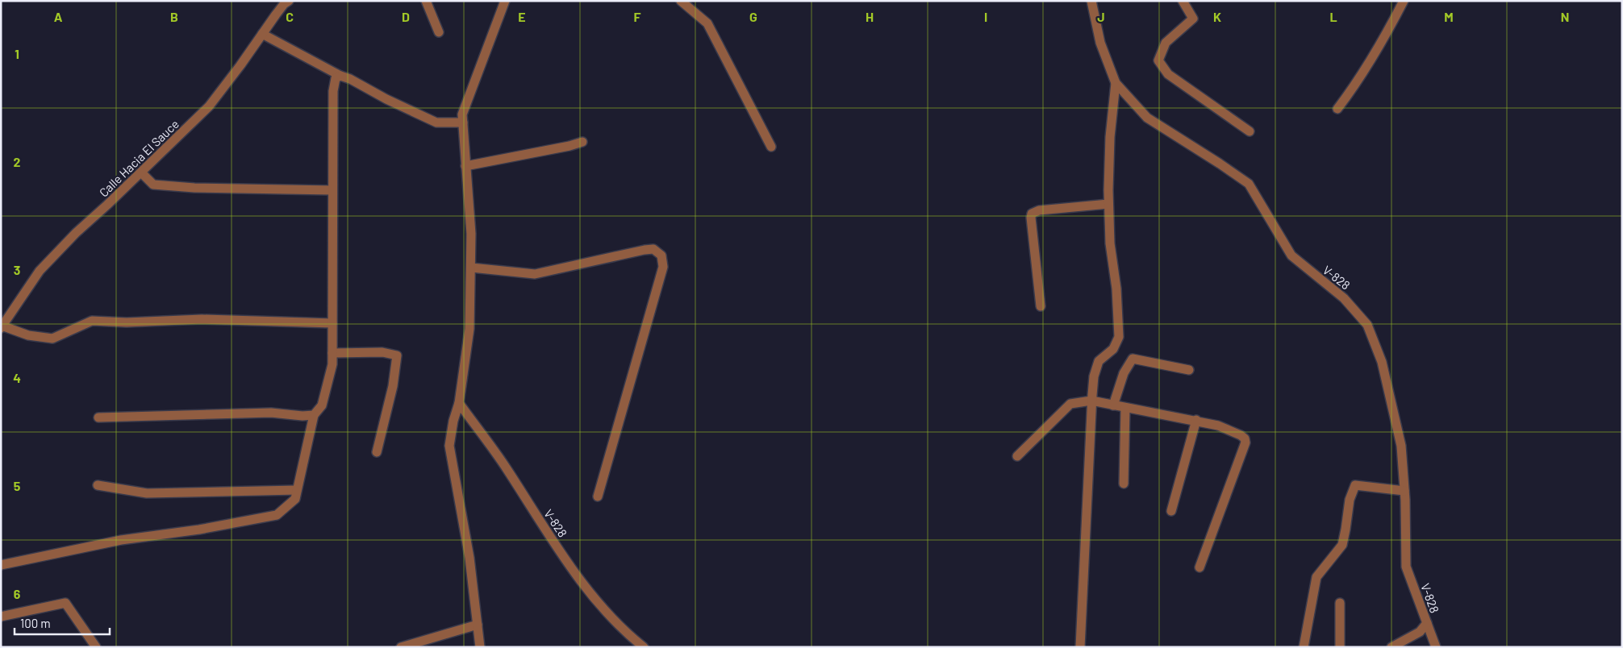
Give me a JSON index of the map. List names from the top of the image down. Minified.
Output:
{"streets":{"street":["Calle Hacia El Sauce","V-828"]},"scale_bar":"100 m","grid":{"columns":["A","B","C","D","E","F","G","H","I","J","K","L","M","N"],"rows":["1","2","3","4","5","6"]}}
